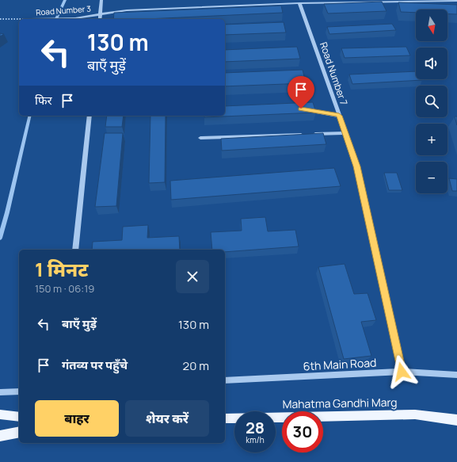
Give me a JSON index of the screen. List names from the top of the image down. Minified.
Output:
{"streets":{"main road":["Mahatma Gandhi Marg"],"street":["Road Number 3","Road Number 7","6th Main Road"]},"crossings":[["Road Number 3","Road Number 7"],["Road Number 7","6th Main Road"]],"north":"bottom","page":{"map_buttons":["+","−"],"turn":["130 m","बाएँ मुड़ें"],"then":"फिर","heading":["1 मिनट","150 m · 06:19"],"list":[{"name":"बाएँ मुड़ें","value":"130 m"},{"name":"गंतव्य पर पहुँचे","value":"20 m"}],"buttons":["बाहर","शेयर करें"],"speed":"28 km/h","limit":"30"}}
